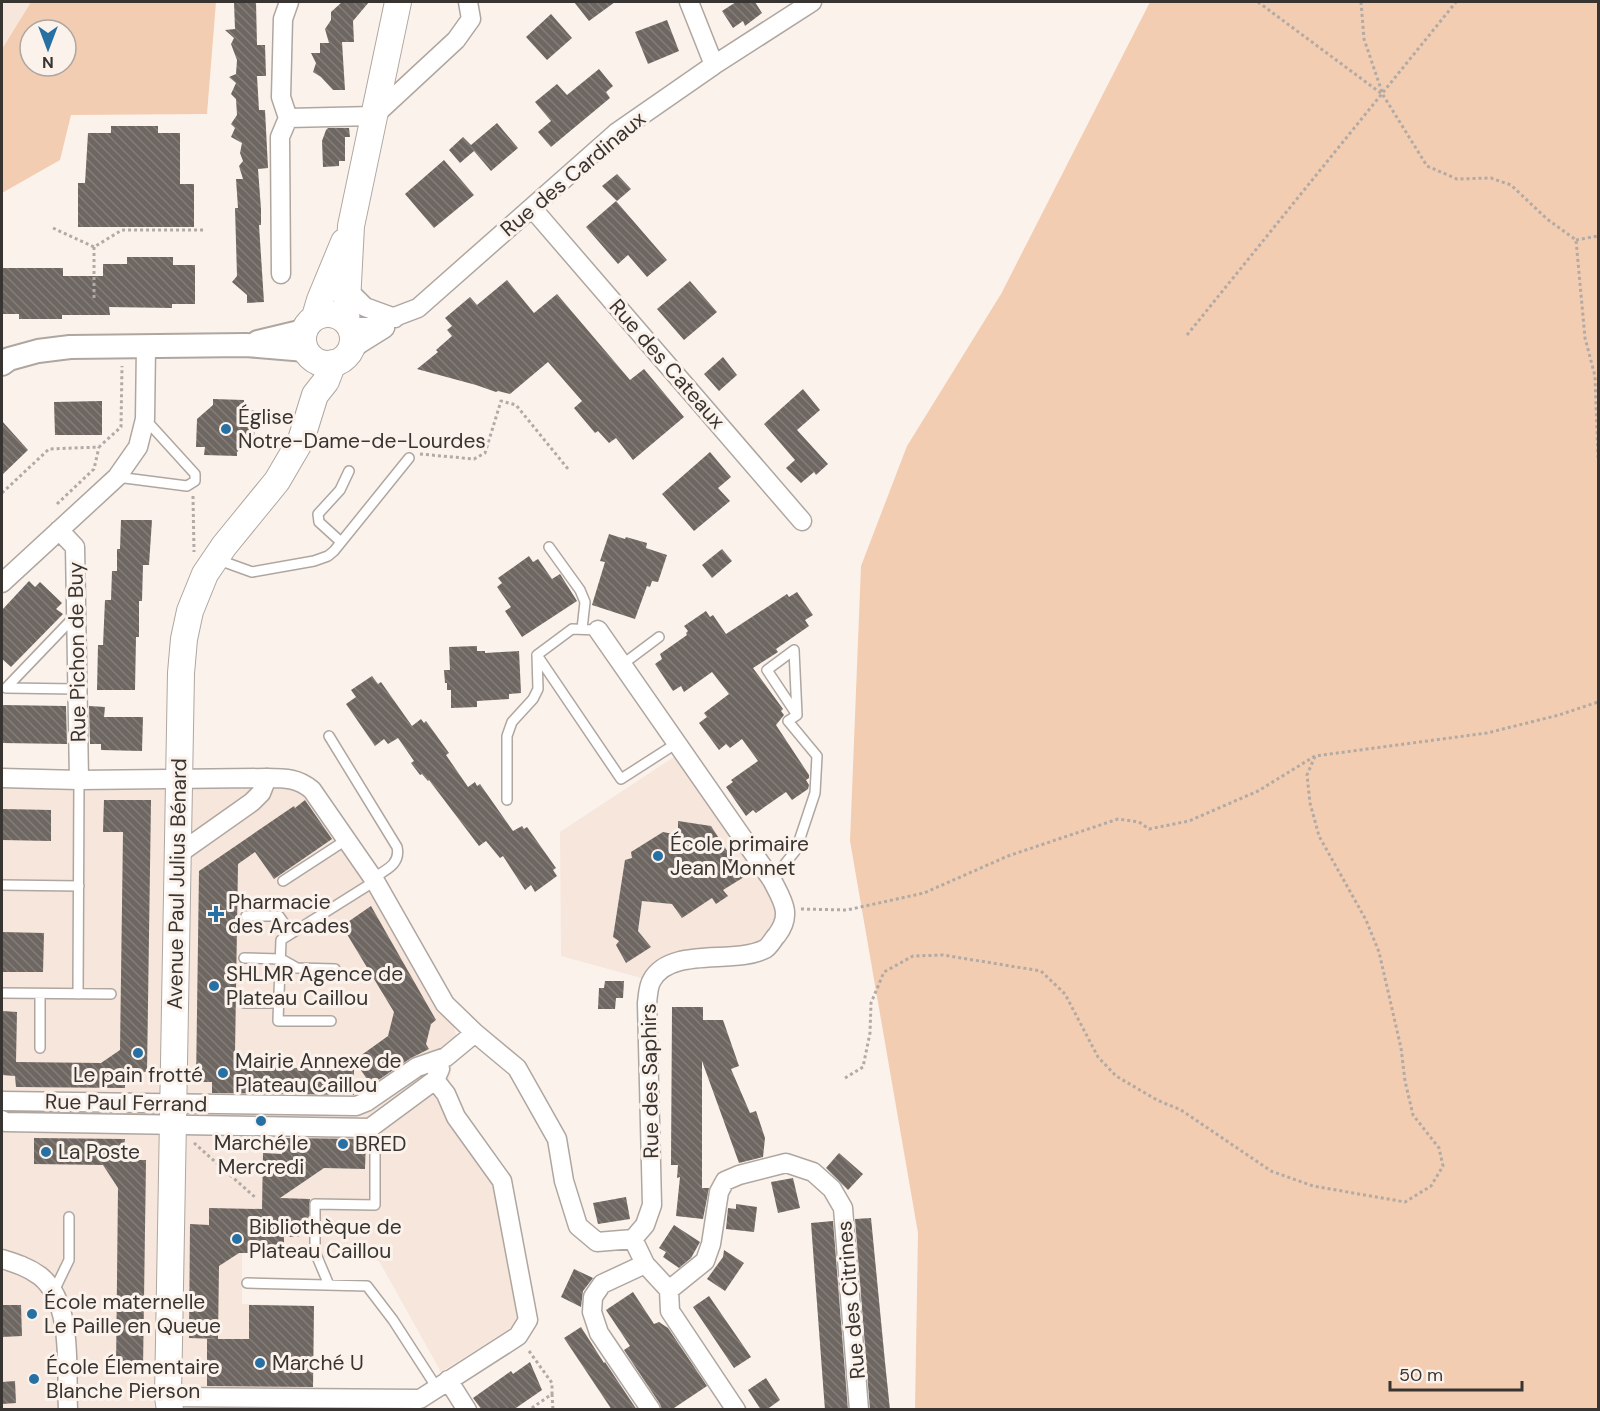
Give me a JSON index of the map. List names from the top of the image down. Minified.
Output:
{"streets":{"main road":["Avenue Paul Julius Bénard"],"street":["Rue des Cardinaux","Rue des Cateaux","Rue Pichon de Buy","Rue des Saphirs","Rue Paul Ferrand","Rue des Citrines"]},"crossings":[["Rue des Cardinaux","Rue des Cateaux"],["Rue des Cardinaux","Avenue Paul Julius Bénard"],["Avenue Paul Julius Bénard","Rue Paul Ferrand"]],"places":{"other":["Église Notre-Dame-de-Lourdes","École primaire Jean Monnet","SHLMR Agence de Plateau Caillou","Le pain frotté","Mairie Annexe de Plateau Caillou","Marché le Mercredi","BRED","La Poste","Bibliothèque de Plateau Caillou","École maternelle Le Paille en Queue","Marché U","École Élementaire Blanche Pierson"],"health":["Pharmacie des Arcades"]},"scale_bar":"50 m","north":"bottom"}
